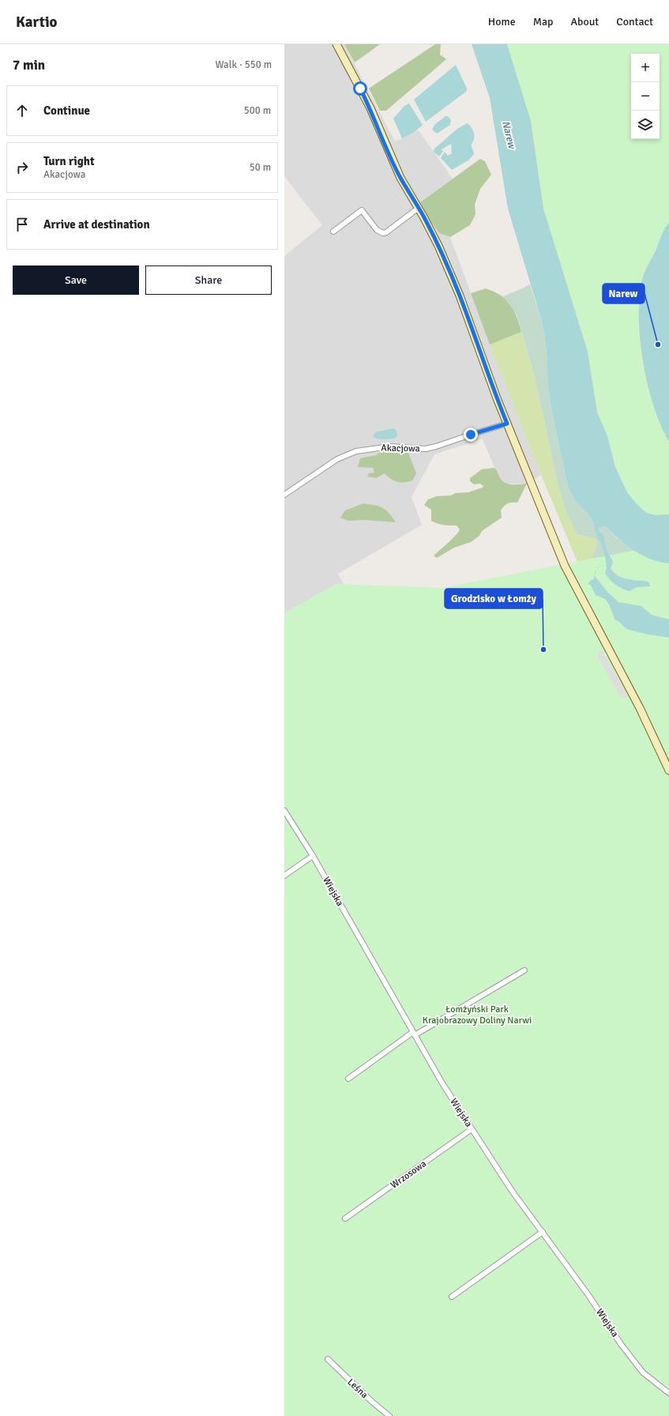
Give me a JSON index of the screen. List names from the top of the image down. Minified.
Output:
{"streets":{"street":["Akacjowa","Wiejska","Wrzosowa","Leśna"]},"crossings":[["Wiejska","Wrzosowa"]],"water":["Narew"],"parks":["Łomżyński Park Krajobrazowy Doliny Narwi"],"places":["Narew","Grodzisko w Łomży"],"page":{"header":"Kartio","nav":["Home","Map","About","Contact"],"heading":["7 min","Walk · 550 m"],"map_buttons":["+","−"],"list":[["Continue","500 m"],["Turn right","Akacjowa","50 m"],"Arrive at destination"],"buttons":["Save","Share"]}}
